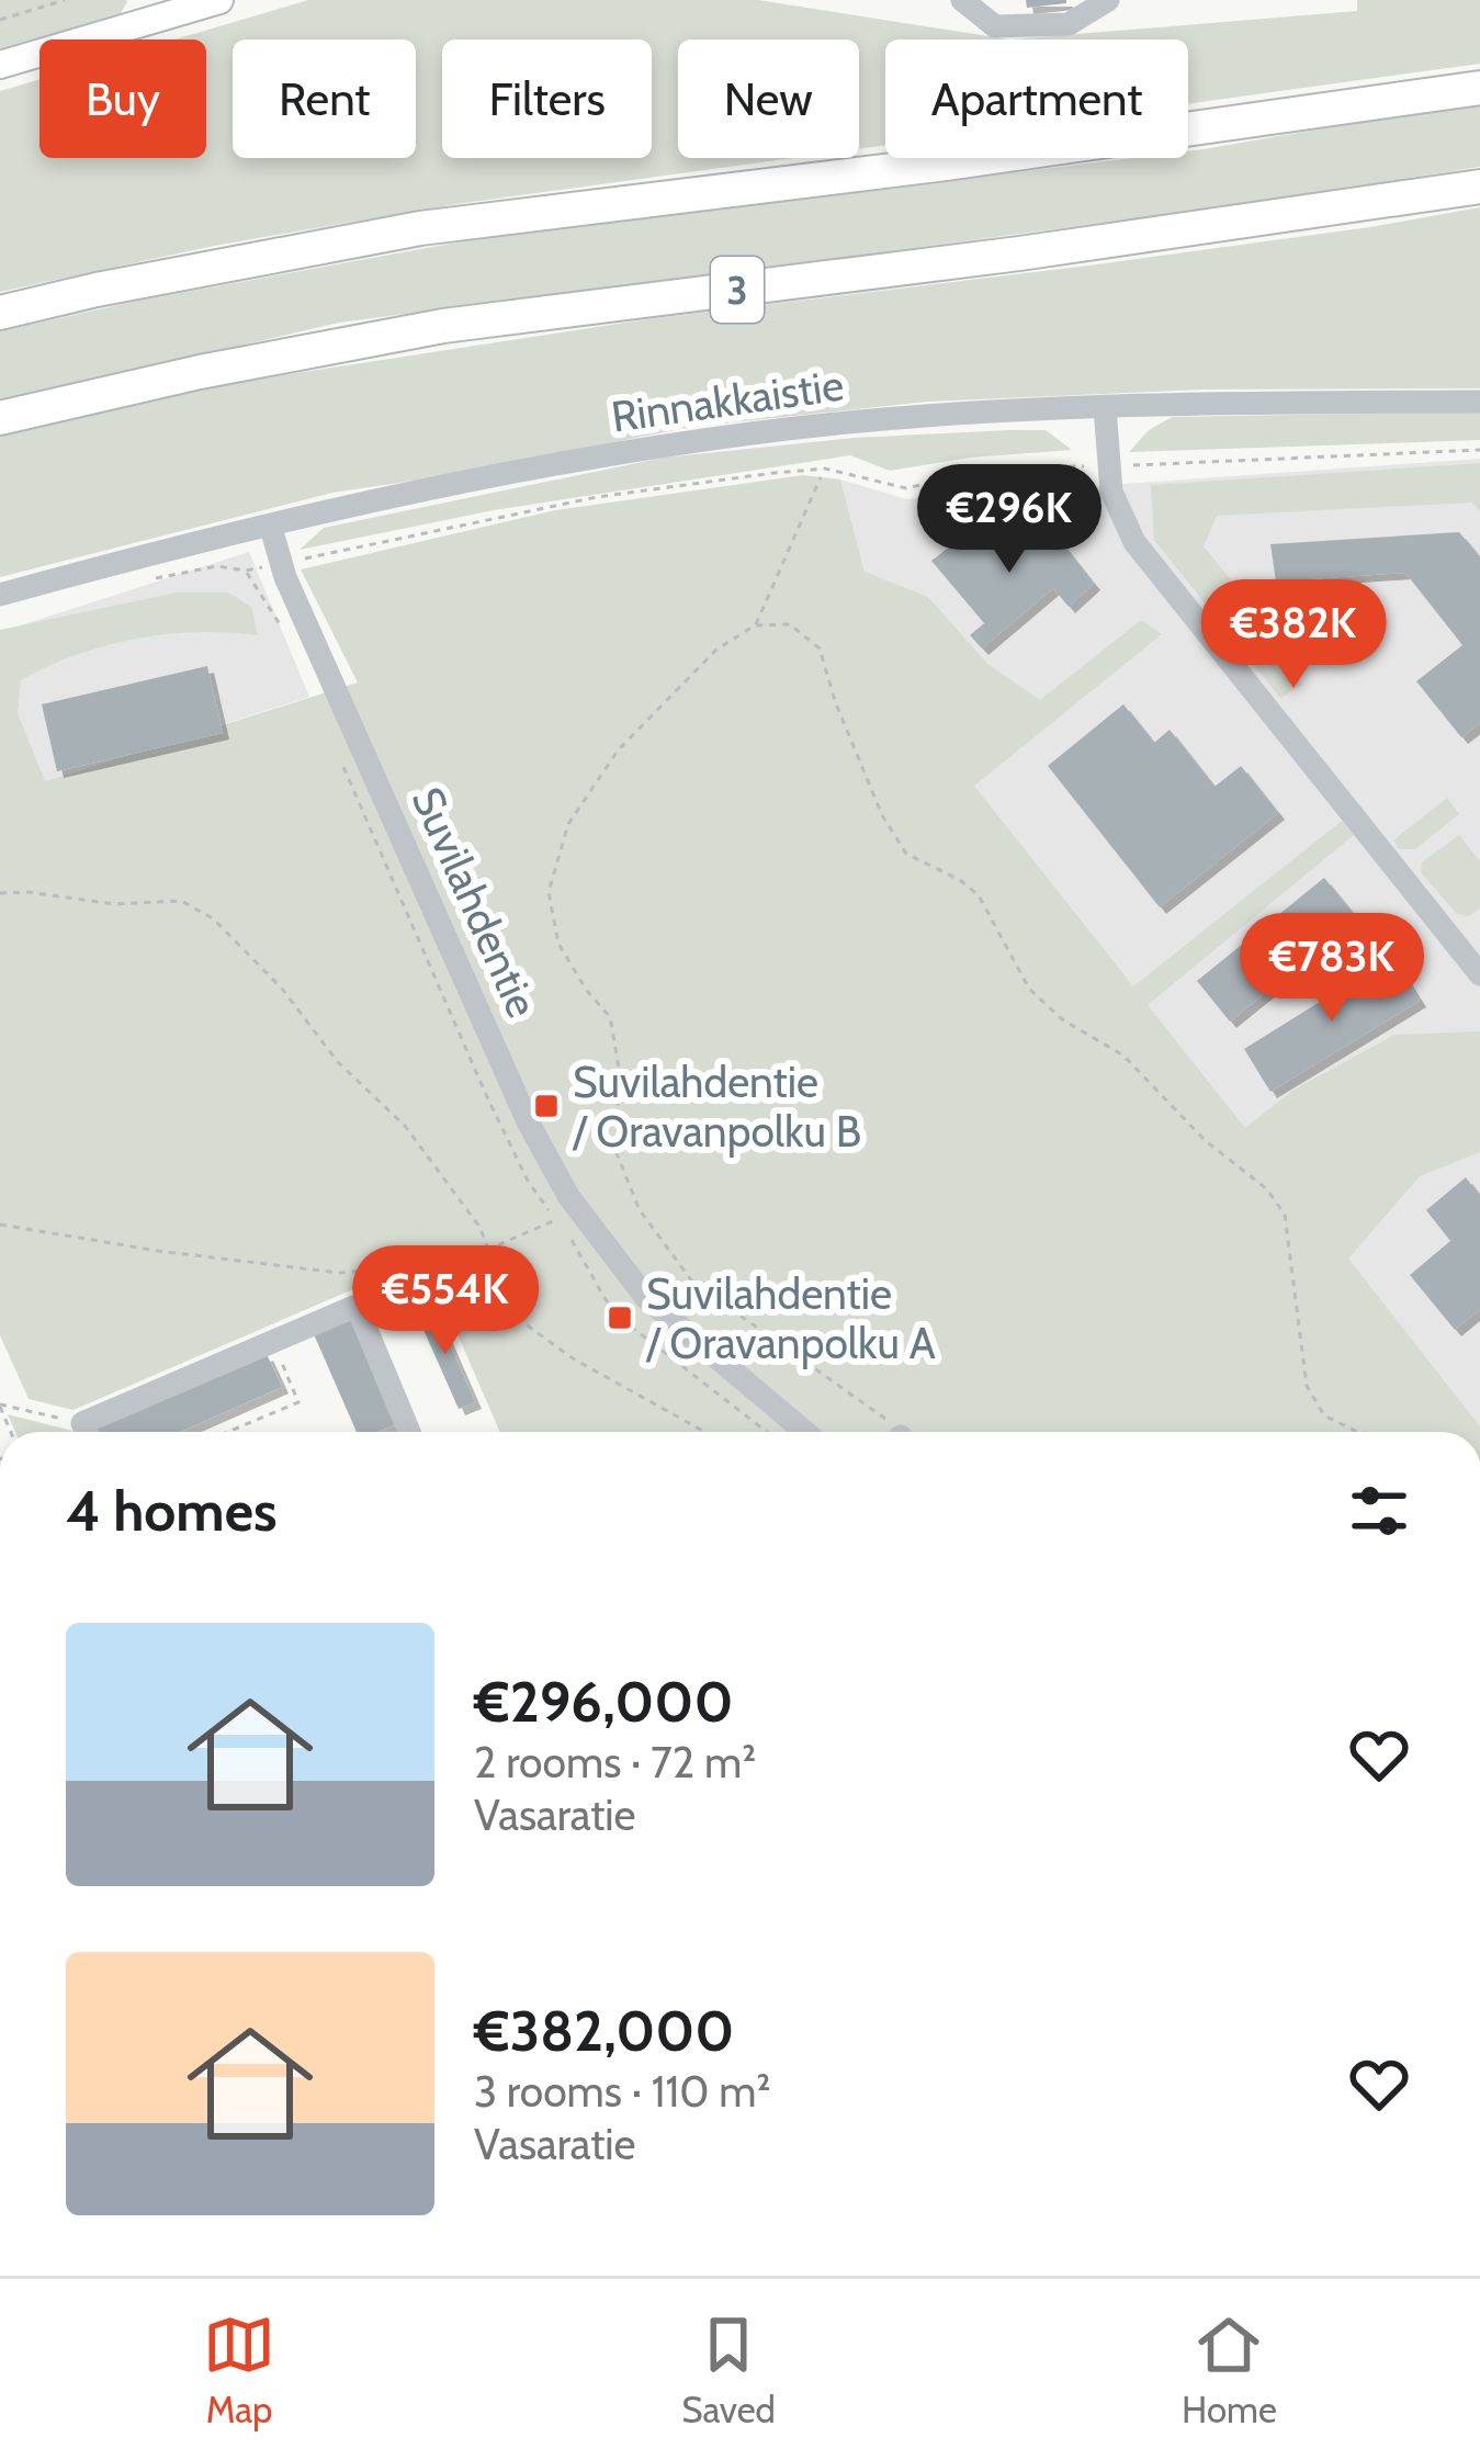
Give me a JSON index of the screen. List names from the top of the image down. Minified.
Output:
{"streets":{"highway":["3"],"street":["Rinnakkaistie","Suvilahdentie"]},"crossings":[["Rinnakkaistie","Suvilahdentie"]],"places":{"transit":["Suvilahdentie / Oravanpolku B","Suvilahdentie / Oravanpolku A"]},"page":{"chip":["Buy","Rent","Filters","New","Apartment"],"price":["€296K","€382K","€783K","€554K"],"heading":"4 homes","list":[{"name":"€296,000","note":"2 rooms · 72 m² · Vasaratie"},{"name":"€382,000","note":"3 rooms · 110 m² · Vasaratie"}],"tabs":["Map","Saved","Home"]}}
